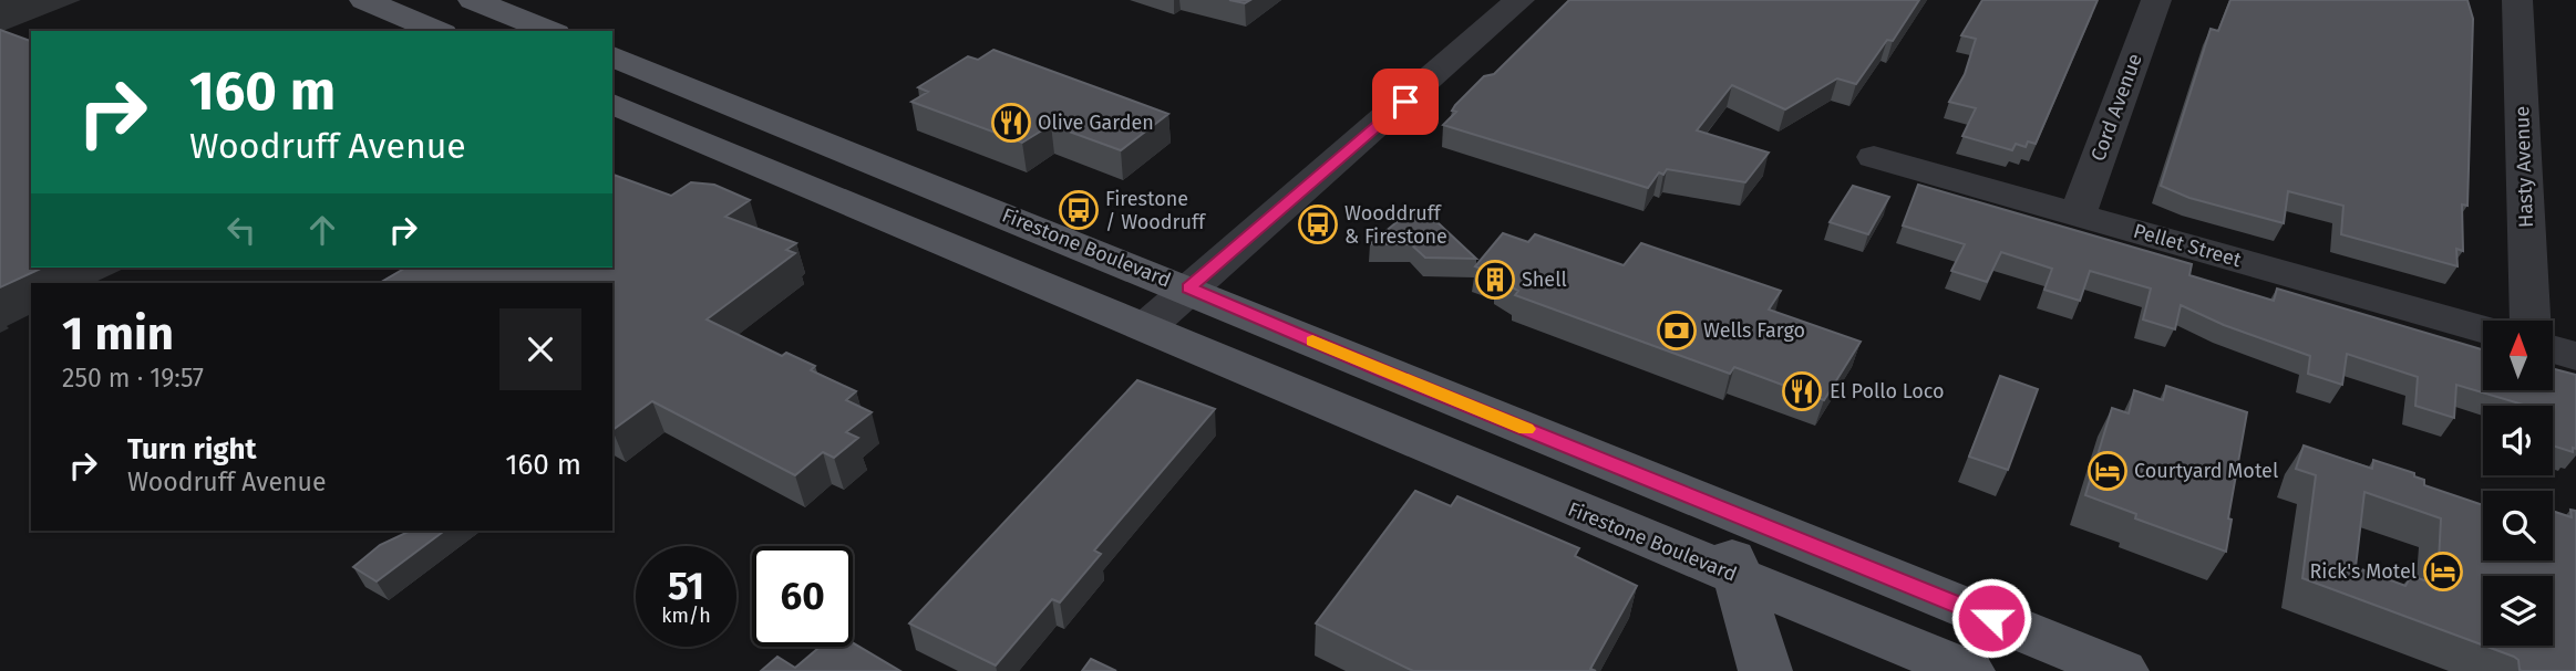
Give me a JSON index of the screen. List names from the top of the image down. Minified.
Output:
{"streets":{"main road":["Firestone Boulevard"],"street":["Cord Avenue","Hasty Avenue","Pellet Street"]},"crossings":[["Cord Avenue","Pellet Street"]],"places":{"restaurant":["Olive Garden","El Pollo Loco"],"bus stop":["Firestone / Woodruff","Wooddruff & Firestone"],"building":["Shell"],"bank":["Wells Fargo"],"hotel":["Courtyard Motel","Rick's Motel"]},"north":"top","page":{"turn":["160 m","Woodruff Avenue"],"heading":["1 min","250 m · 19:57"],"list":[{"name":"Turn right","note":"Woodruff Avenue","value":"160 m"}],"speed":"51 km/h","limit":"60"}}
